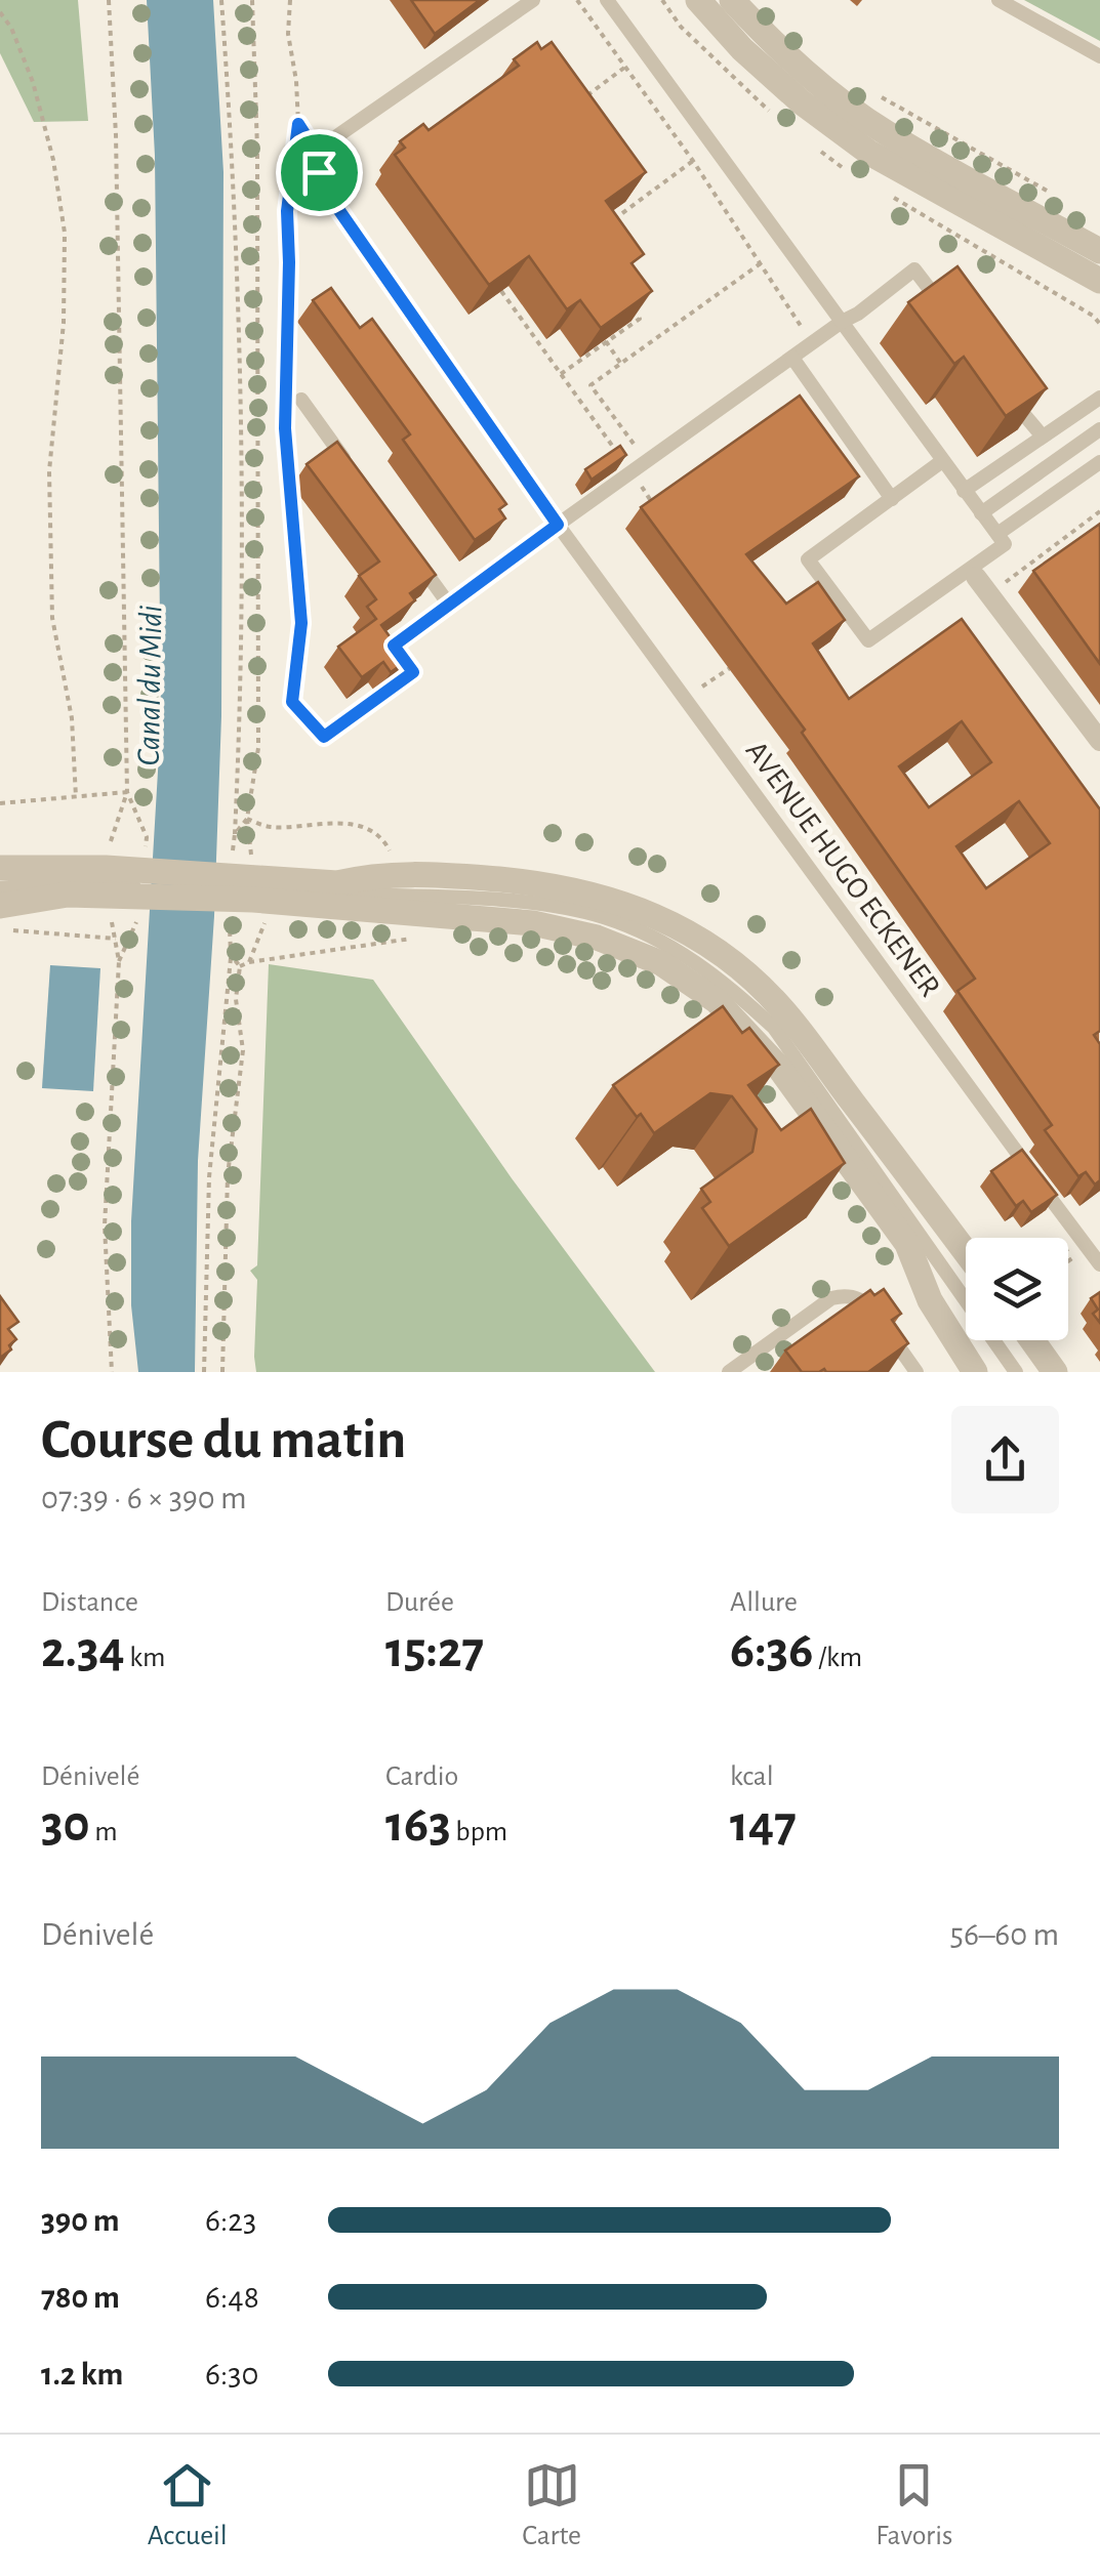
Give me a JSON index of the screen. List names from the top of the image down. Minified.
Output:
{"streets":{"lane":["AVENUE HUGO ECKENER"]},"water":["Canal du Midi"],"page":{"heading":["Course du matin","07:39 · 6 × 390 m"],"stats":[["Distance","2.34 km"],["Durée","15:27"],["Allure","6:36 /km"],["Dénivelé","30 m"],["Cardio","163 bpm"],["kcal","147"]],"chart":["Dénivelé","56–60 m"],"list":[{"name":"390 m","note":"6:23"},{"name":"780 m","note":"6:48"},{"name":"1.2 km","note":"6:30"}],"tabs":["Accueil","Carte","Favoris"]}}
